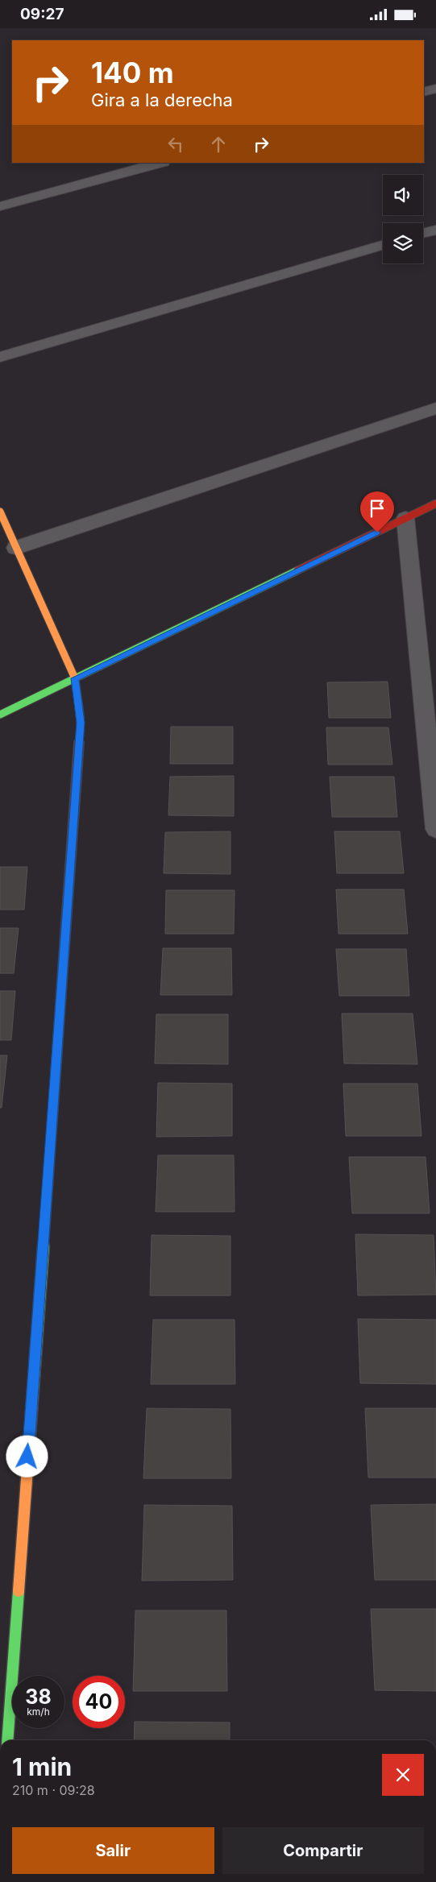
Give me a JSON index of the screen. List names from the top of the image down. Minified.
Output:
{"page":{"status":"09:27","turn":["140 m","Gira a la derecha"],"speed":"38 km/h","limit":"40","heading":["1 min","210 m · 09:28"],"buttons":["Salir","Compartir"]}}
